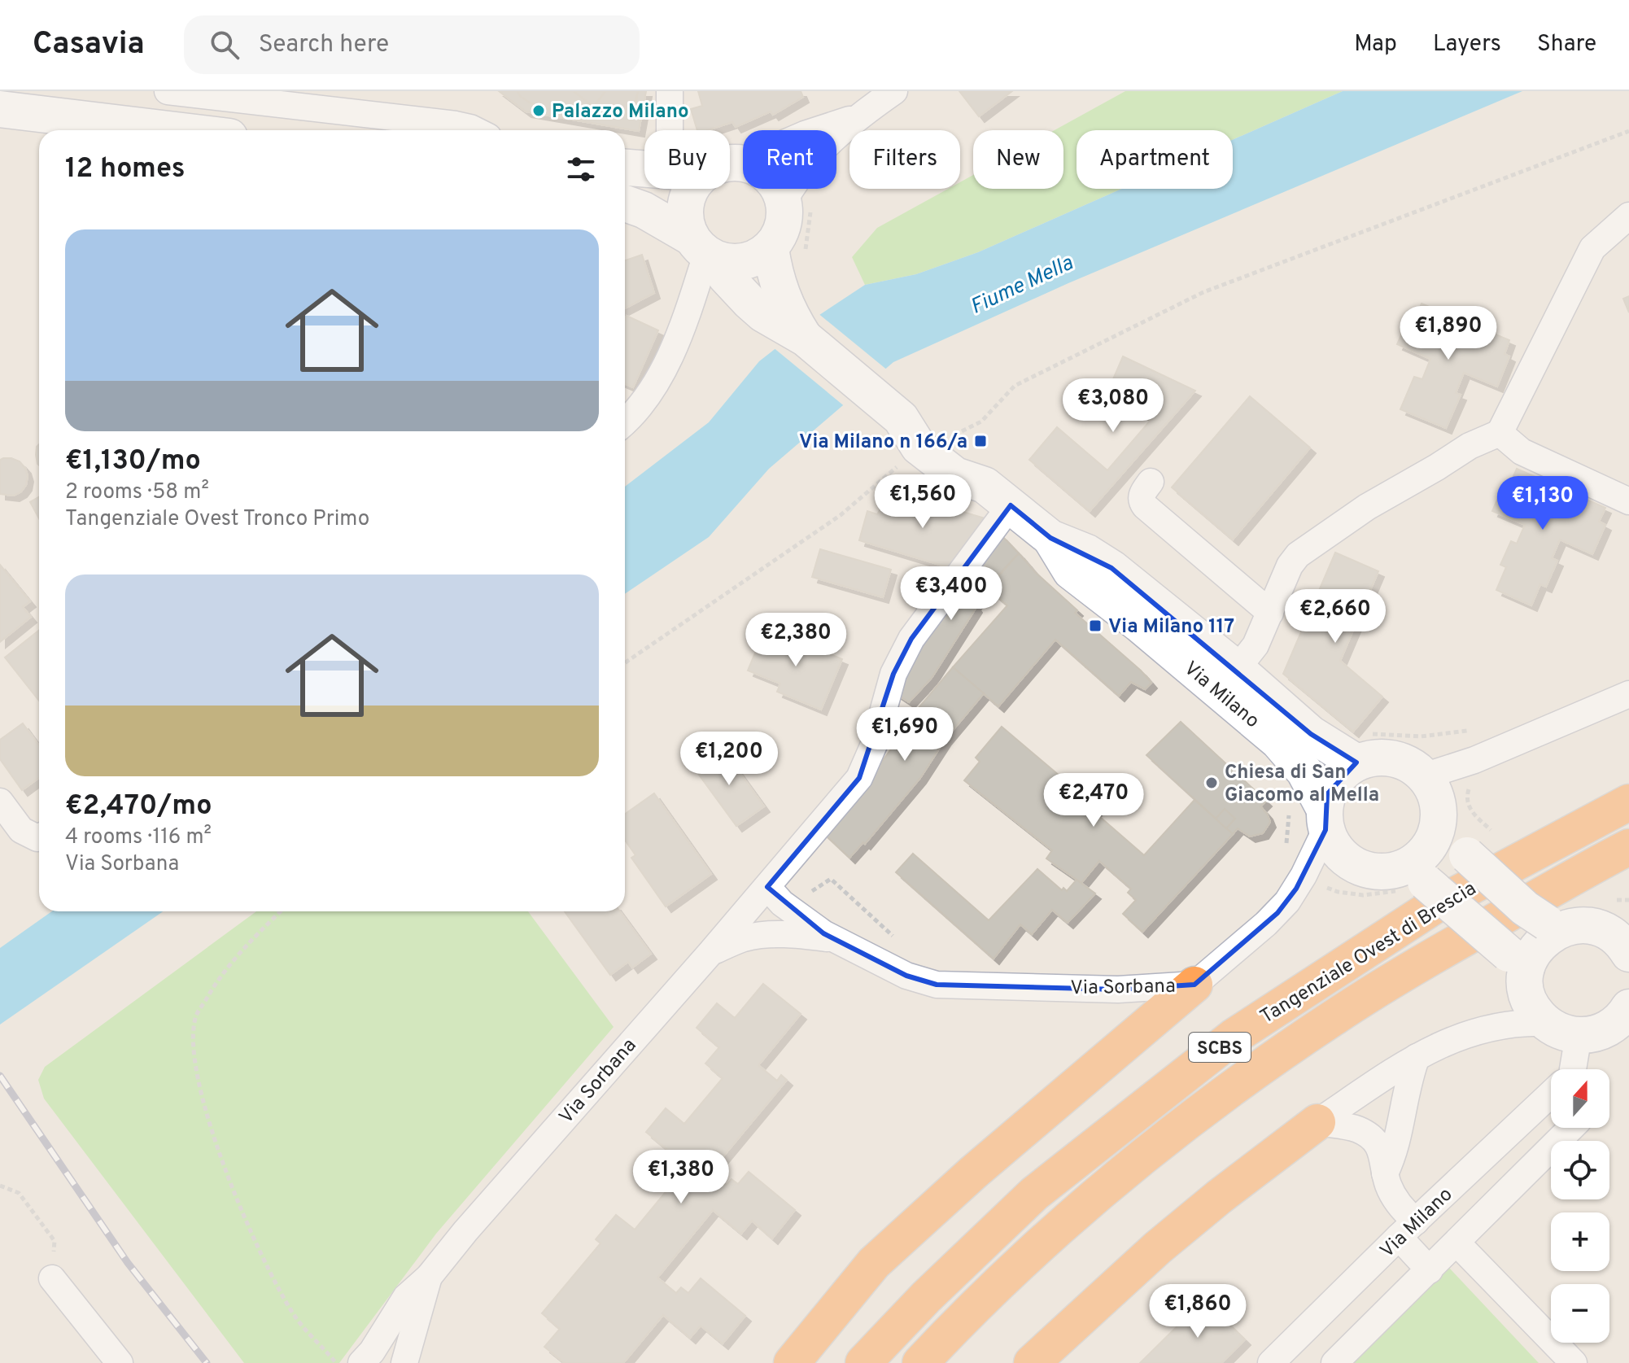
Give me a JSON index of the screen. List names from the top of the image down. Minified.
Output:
{"streets":{"highway":["Tangenziale Ovest di Brescia","SCBS"],"main road":["Via Milano"],"street":["Via Sorbana"]},"crossings":[["Via Milano","Via Sorbana"]],"water":["Fiume Mella"],"places":{"other":["Palazzo Milano","Chiesa di San Giacomo al Mella"],"transit":["Via Milano n 166/a","Via Milano 117"]},"north":"top","page":{"header":"Casavia","search":"Search here","nav":["Map","Layers","Share"],"chip":["Buy","Rent","Filters","New","Apartment"],"heading":"12 homes","list":[{"name":"€1,130/mo","note":"2 rooms · 58 m² · Tangenziale Ovest Tronco Primo"},{"name":"€2,470/mo","note":"4 rooms · 116 m² · Via Sorbana"}],"price":["€1,890","€3,080","€1,560","€1,130","€3,400","€2,660","€2,380","€1,690","€1,200","€2,470","€1,380","€1,860"],"map_buttons":["+","−"]}}
